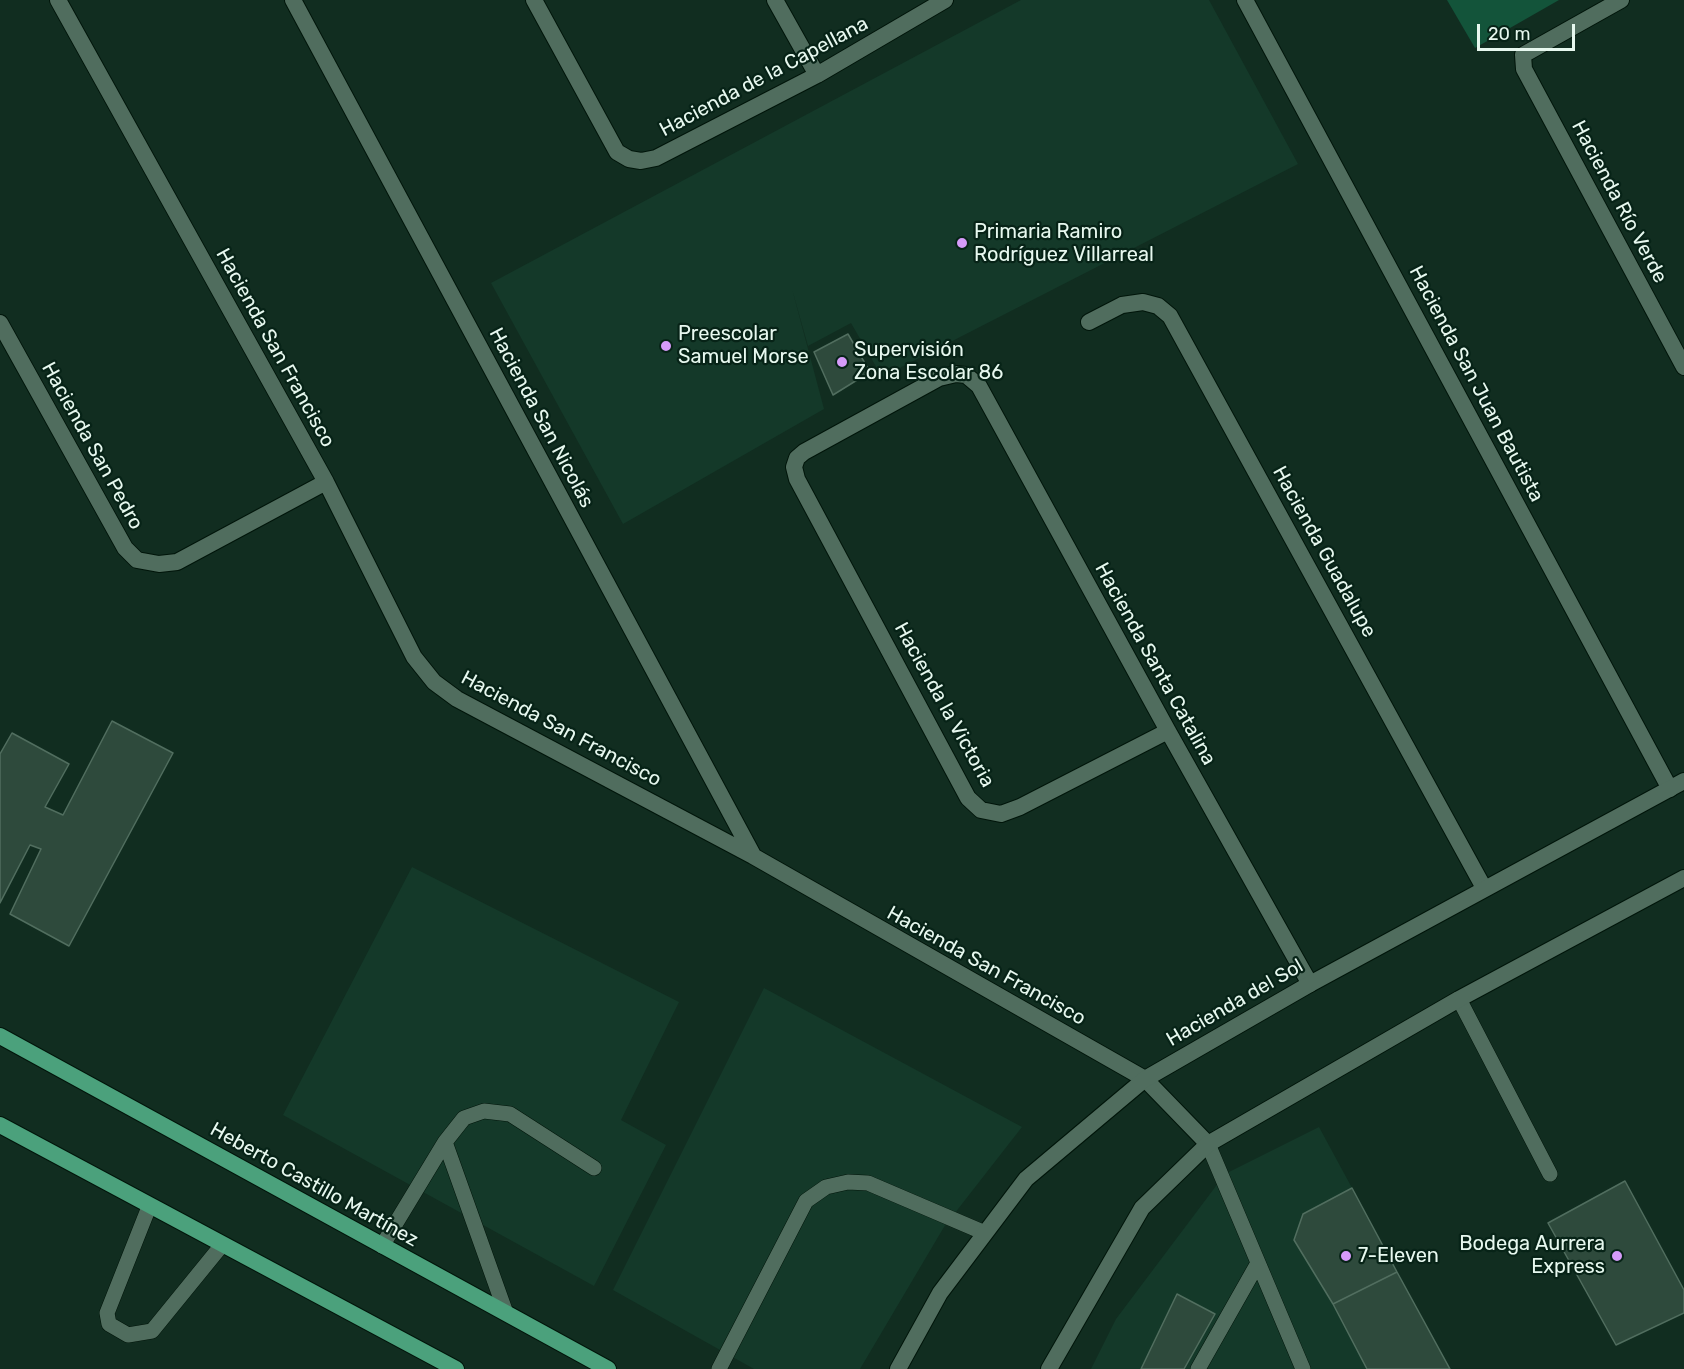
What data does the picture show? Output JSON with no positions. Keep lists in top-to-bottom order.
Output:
{
  "streets": {
    "main road": ["Heberto Castillo Martínez"],
    "street": [
      "Hacienda de la Capellana",
      "Hacienda Río Verde",
      "Hacienda San Francisco",
      "Hacienda San Juan Bautista",
      "Hacienda San Nicolás",
      "Hacienda San Pedro",
      "Hacienda Guadalupe",
      "Hacienda Santa Catalina",
      "Hacienda la Victoria",
      "Hacienda del Sol"
    ]
  },
  "crossings": [
    ["Hacienda San Francisco", "Hacienda San Nicolás"],
    ["Hacienda San Francisco", "Hacienda San Pedro"],
    ["Hacienda San Francisco", "Hacienda del Sol"],
    ["Hacienda San Juan Bautista", "Hacienda del Sol"],
    ["Hacienda Guadalupe", "Hacienda del Sol"],
    ["Hacienda Santa Catalina", "Hacienda la Victoria"],
    ["Hacienda Santa Catalina", "Hacienda del Sol"]
  ],
  "places": [
    "Primaria Ramiro Rodríguez Villarreal",
    "Preescolar Samuel Morse",
    "Supervisión Zona Escolar 86",
    "7-Eleven",
    "Bodega Aurrera Express"
  ],
  "scale_bar": "20 m"
}
